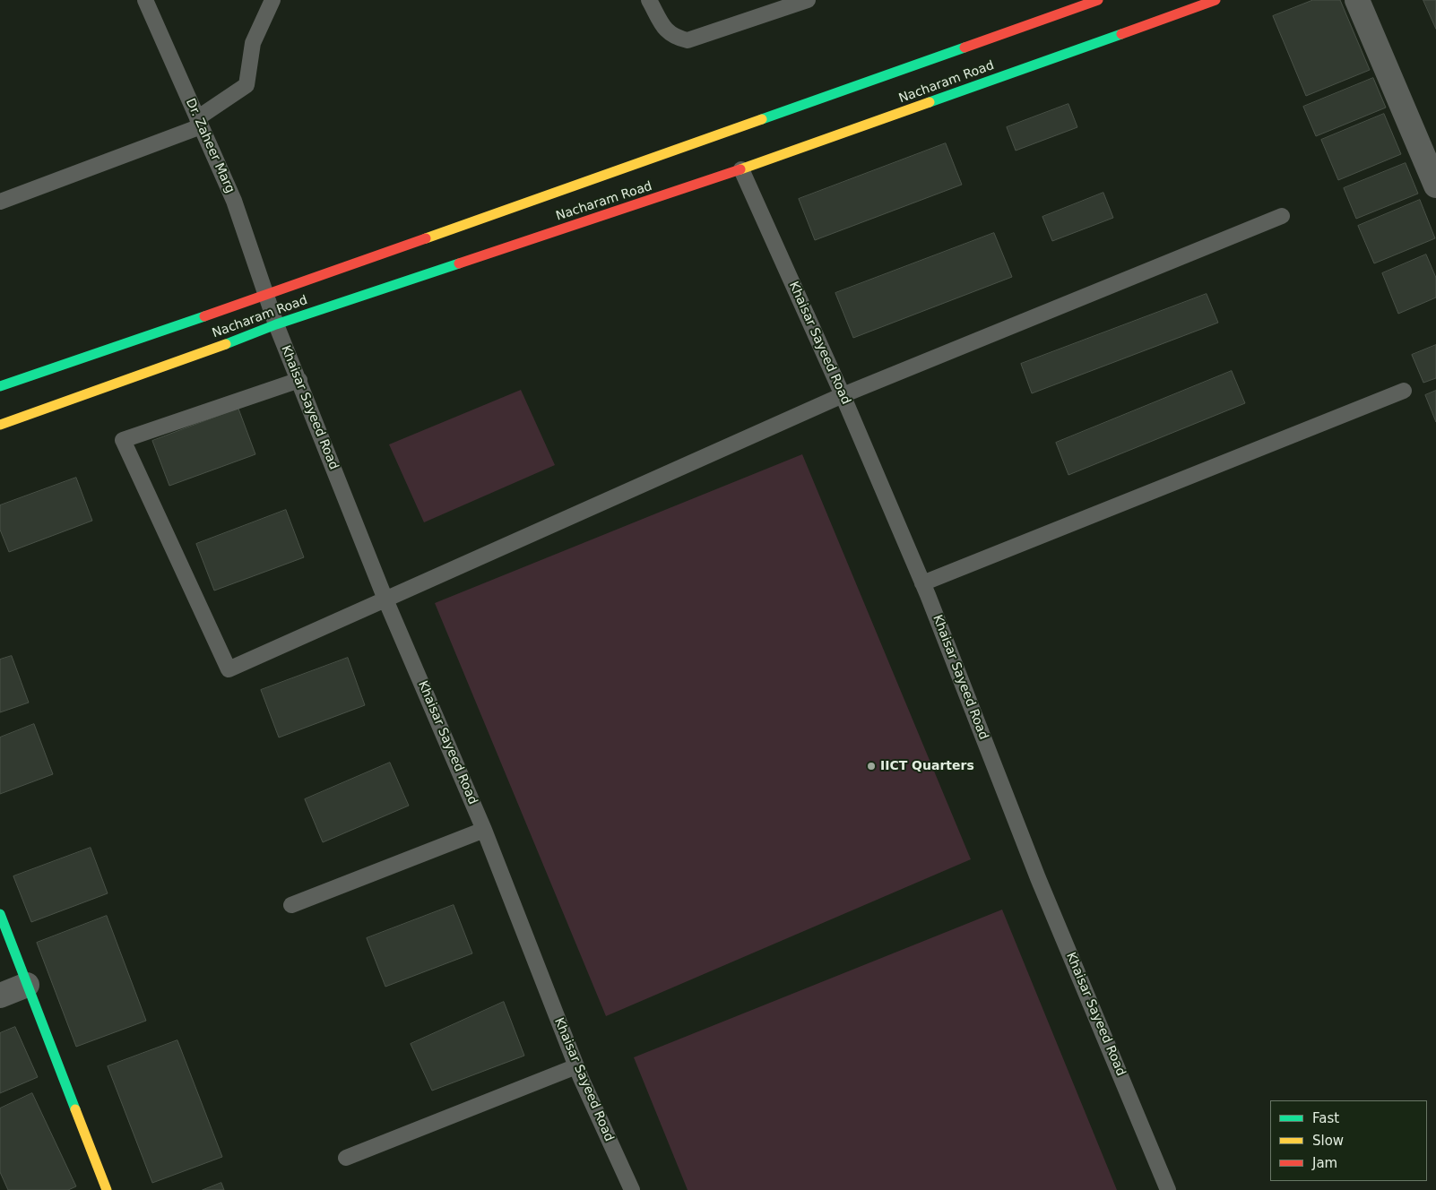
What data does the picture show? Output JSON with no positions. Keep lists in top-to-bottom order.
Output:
{
  "streets": {
    "main road": ["Nacharam Road"],
    "lane": ["Dr. Zaheer Marg", "Khaisar Sayeed Road"]
  },
  "crossings": [
    ["Nacharam Road", "Dr. Zaheer Marg"],
    ["Nacharam Road", "Khaisar Sayeed Road"],
    ["Dr. Zaheer Marg", "Khaisar Sayeed Road"]
  ],
  "places": ["IICT Quarters"],
  "legend": ["Fast", "Slow", "Jam"]
}
